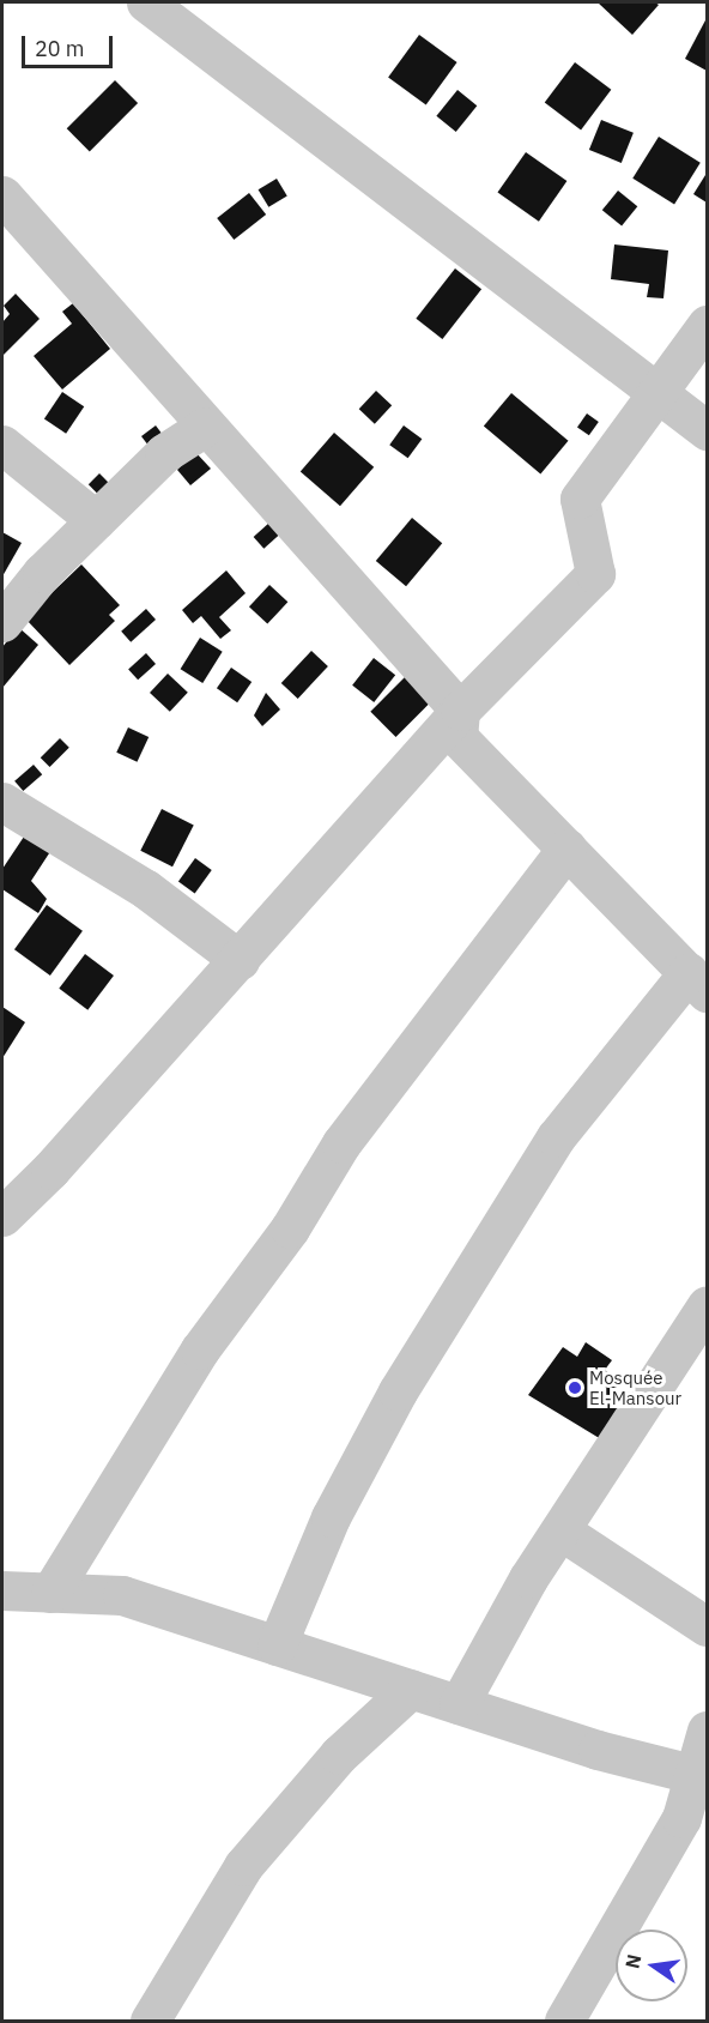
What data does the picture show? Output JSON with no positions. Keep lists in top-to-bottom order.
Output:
{
  "places": ["Mosquée El-Mansour"],
  "scale_bar": "20 m",
  "north": "left"
}
